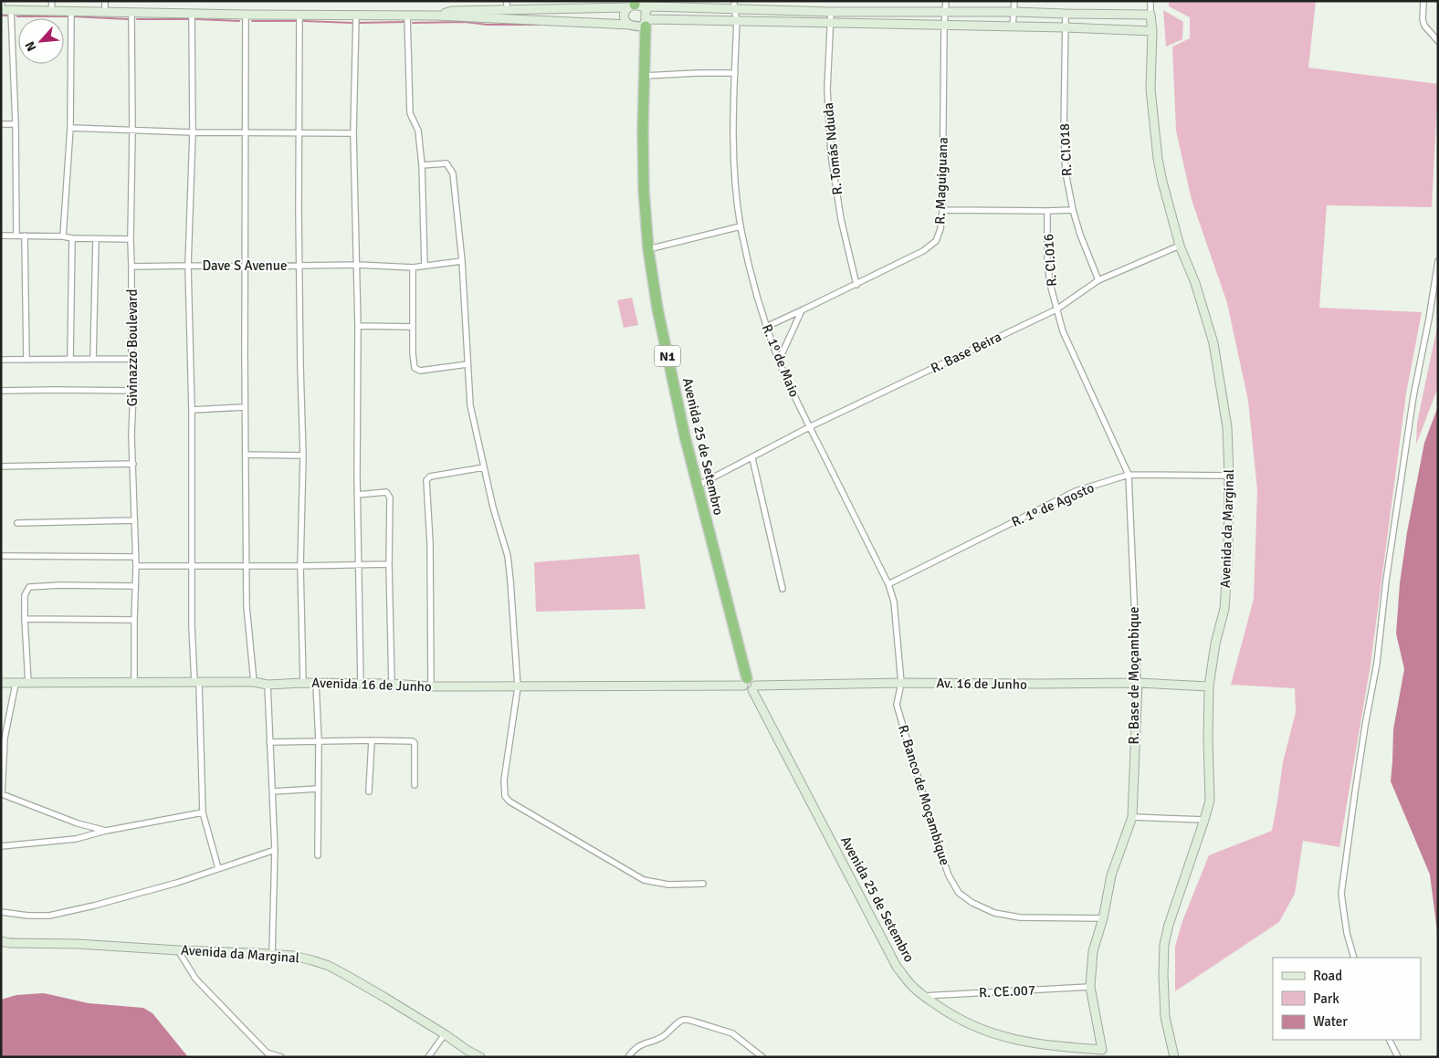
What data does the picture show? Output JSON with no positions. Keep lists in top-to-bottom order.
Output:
{
  "streets": {
    "highway": ["N1", "Avenida 25 de Setembro"],
    "street": [
      "R. Tomás Nduda",
      "R. CI.018",
      "R. Maguiguana",
      "R. CI.016",
      "Dave S Avenue",
      "Givinazzo Boulevard",
      "R. Base Beira",
      "R. 1º de Maio",
      "R. 1º de Agosto",
      "Avenida da Marginal",
      "R. Base de Moçambique",
      "Av. 16 de Junho",
      "Avenida 16 de Junho",
      "R. Banco de Moçambique",
      "R. CE.007"
    ]
  },
  "crossings": [
    ["R. Tomás Nduda", "R. Maguiguana"],
    ["R. CI.018", "R. Base Beira"],
    ["R. Maguiguana", "R. 1º de Maio"],
    ["R. CI.016", "R. Base Beira"],
    ["R. CI.016", "R. Base de Moçambique"],
    ["Dave S Avenue", "Givinazzo Boulevard"],
    ["Givinazzo Boulevard", "Avenida 16 de Junho"],
    ["R. Base Beira", "R. 1º de Maio"],
    ["R. Base Beira", "Avenida 25 de Setembro"],
    ["R. Base Beira", "Avenida da Marginal"],
    ["R. Base Beira", "R. Base de Moçambique"],
    ["R. 1º de Maio", "R. 1º de Agosto"],
    ["R. 1º de Maio", "Av. 16 de Junho"],
    ["R. 1º de Maio", "R. Banco de Moçambique"],
    ["Avenida 25 de Setembro", "R. Base de Moçambique"],
    ["Avenida 25 de Setembro", "Av. 16 de Junho"],
    ["Avenida 25 de Setembro", "Avenida 16 de Junho"],
    ["Avenida 25 de Setembro", "R. CE.007"],
    ["R. 1º de Agosto", "Avenida da Marginal"],
    ["R. 1º de Agosto", "R. Base de Moçambique"],
    ["Avenida da Marginal", "Av. 16 de Junho"],
    ["R. Base de Moçambique", "Av. 16 de Junho"],
    ["R. Base de Moçambique", "R. Banco de Moçambique"],
    ["R. Base de Moçambique", "R. CE.007"],
    ["Av. 16 de Junho", "Avenida 16 de Junho"],
    ["Av. 16 de Junho", "R. Banco de Moçambique"]
  ],
  "legend": ["Road", "Park", "Water"],
  "north": "bottom left"
}
